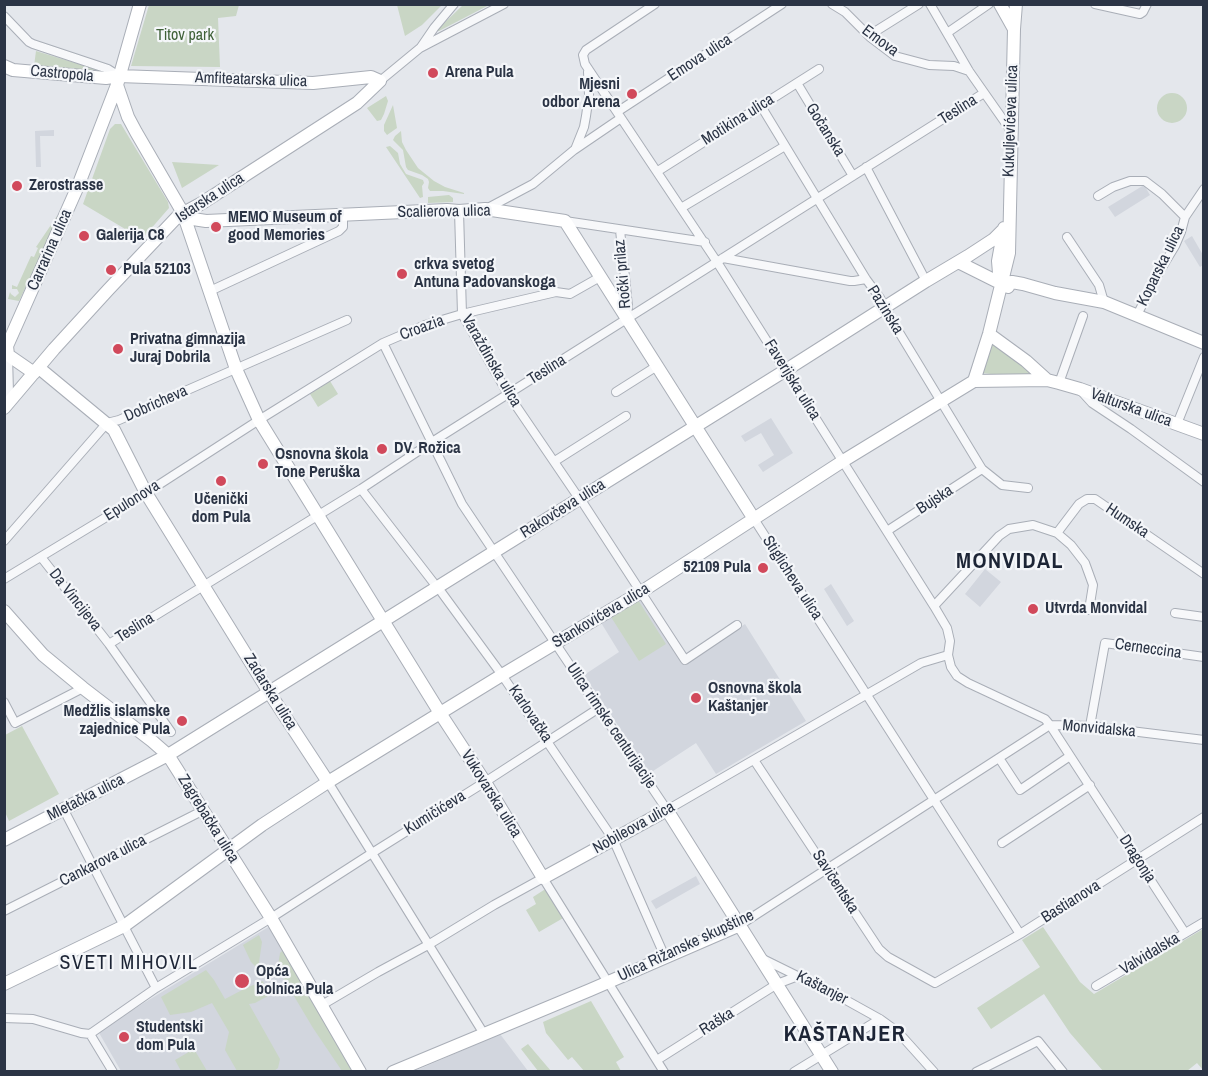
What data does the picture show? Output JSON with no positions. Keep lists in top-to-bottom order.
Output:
{
  "streets": {
    "street": [
      "Emova",
      "Emova ulica",
      "Castropola",
      "Amfiteatarska ulica",
      "Teslina",
      "Motikina ulica",
      "Kukuljevićeva ulica",
      "Gočanska",
      "Istarska ulica",
      "Scalierova ulica",
      "Carrarina ulica",
      "Koparska ulica",
      "Ročki prilaz",
      "Pazinska",
      "Croazia",
      "Varaždinska ulica",
      "Faverijska ulica",
      "Dobricheva",
      "Valturska ulica",
      "Bujska",
      "Epulonova",
      "Rakovčeva ulica",
      "Humska",
      "Stiglicheva ulica",
      "Da Vincijeva",
      "Stankovićeva ulica",
      "Cerneccina",
      "Zadarska ulica",
      "Karlovačka",
      "Ulica rimske centurijacije",
      "Monvidalska",
      "Vukovarska ulica",
      "Mletačka ulica",
      "Kumičićeva",
      "Zagrebačka ulica",
      "Nobileova ulica",
      "Dragonja",
      "Cankarova ulica",
      "Savičentska",
      "Bastianova",
      "Ulica Rižanske skupštine",
      "Valvidalska",
      "Kaštanjer",
      "Raška"
    ]
  },
  "crossings": [
    ["Emova ulica", "Scalierova ulica"],
    ["Emova ulica", "Faverijska ulica"],
    ["Castropola", "Amfiteatarska ulica"],
    ["Castropola", "Carrarina ulica"],
    ["Castropola", "Vukovarska ulica"],
    ["Amfiteatarska ulica", "Istarska ulica"],
    ["Amfiteatarska ulica", "Carrarina ulica"],
    ["Amfiteatarska ulica", "Vukovarska ulica"],
    ["Teslina", "Gočanska"],
    ["Teslina", "Ročki prilaz"],
    ["Teslina", "Pazinska"],
    ["Teslina", "Varaždinska ulica"],
    ["Teslina", "Faverijska ulica"],
    ["Teslina", "Stiglicheva ulica"],
    ["Teslina", "Da Vincijeva"],
    ["Teslina", "Zadarska ulica"],
    ["Teslina", "Ulica rimske centurijacije"],
    ["Teslina", "Vukovarska ulica"],
    ["Motikina ulica", "Gočanska"],
    ["Motikina ulica", "Pazinska"],
    ["Motikina ulica", "Faverijska ulica"],
    ["Kukuljevićeva ulica", "Koparska ulica"],
    ["Kukuljevićeva ulica", "Rakovčeva ulica"],
    ["Istarska ulica", "Scalierova ulica"],
    ["Istarska ulica", "Carrarina ulica"],
    ["Istarska ulica", "Zadarska ulica"],
    ["Istarska ulica", "Vukovarska ulica"],
    ["Scalierova ulica", "Ročki prilaz"],
    ["Scalierova ulica", "Varaždinska ulica"],
    ["Scalierova ulica", "Faverijska ulica"],
    ["Scalierova ulica", "Stiglicheva ulica"],
    ["Scalierova ulica", "Vukovarska ulica"],
    ["Carrarina ulica", "Vukovarska ulica"],
    ["Ročki prilaz", "Stiglicheva ulica"],
    ["Pazinska", "Bujska"],
    ["Pazinska", "Rakovčeva ulica"],
    ["Pazinska", "Stankovićeva ulica"],
    ["Croazia", "Varaždinska ulica"],
    ["Croazia", "Epulonova"],
    ["Croazia", "Stiglicheva ulica"],
    ["Croazia", "Ulica rimske centurijacije"],
    ["Croazia", "Vukovarska ulica"],
    ["Faverijska ulica", "Bujska"],
    ["Faverijska ulica", "Rakovčeva ulica"],
    ["Faverijska ulica", "Stankovićeva ulica"],
    ["Faverijska ulica", "Monvidalska"],
    ["Faverijska ulica", "Nobileova ulica"],
    ["Dobricheva", "Zadarska ulica"],
    ["Dobricheva", "Vukovarska ulica"],
    ["Epulonova", "Da Vincijeva"],
    ["Epulonova", "Zadarska ulica"],
    ["Epulonova", "Vukovarska ulica"],
    ["Rakovčeva ulica", "Stiglicheva ulica"],
    ["Rakovčeva ulica", "Zadarska ulica"],
    ["Rakovčeva ulica", "Ulica rimske centurijacije"],
    ["Rakovčeva ulica", "Vukovarska ulica"],
    ["Rakovčeva ulica", "Mletačka ulica"],
    ["Rakovčeva ulica", "Zagrebačka ulica"],
    ["Stiglicheva ulica", "Stankovićeva ulica"],
    ["Stiglicheva ulica", "Nobileova ulica"],
    ["Stiglicheva ulica", "Bastianova"],
    ["Stiglicheva ulica", "Ulica Rižanske skupštine"],
    ["Stankovićeva ulica", "Zadarska ulica"],
    ["Stankovićeva ulica", "Karlovačka"],
    ["Stankovićeva ulica", "Ulica rimske centurijacije"],
    ["Stankovićeva ulica", "Vukovarska ulica"],
    ["Stankovićeva ulica", "Zagrebačka ulica"],
    ["Cerneccina", "Monvidalska"],
    ["Zadarska ulica", "Kumičićeva"],
    ["Zadarska ulica", "Nobileova ulica"],
    ["Zadarska ulica", "Ulica Rižanske skupštine"],
    ["Karlovačka", "Kumičićeva"],
    ["Karlovačka", "Nobileova ulica"],
    ["Karlovačka", "Ulica Rižanske skupštine"],
    ["Ulica rimske centurijacije", "Kumičićeva"],
    ["Ulica rimske centurijacije", "Nobileova ulica"],
    ["Ulica rimske centurijacije", "Ulica Rižanske skupštine"],
    ["Ulica rimske centurijacije", "Kaštanjer"],
    ["Ulica rimske centurijacije", "Raška"],
    ["Monvidalska", "Nobileova ulica"],
    ["Monvidalska", "Dragonja"],
    ["Monvidalska", "Ulica Rižanske skupštine"],
    ["Vukovarska ulica", "Kumičićeva"],
    ["Vukovarska ulica", "Nobileova ulica"],
    ["Vukovarska ulica", "Ulica Rižanske skupštine"],
    ["Vukovarska ulica", "Raška"],
    ["Mletačka ulica", "Zagrebačka ulica"],
    ["Kumičićeva", "Zagrebačka ulica"],
    ["Zagrebačka ulica", "Nobileova ulica"],
    ["Zagrebačka ulica", "Cankarova ulica"],
    ["Nobileova ulica", "Savičentska"],
    ["Dragonja", "Bastianova"],
    ["Dragonja", "Ulica Rižanske skupštine"],
    ["Dragonja", "Valvidalska"],
    ["Savičentska", "Bastianova"],
    ["Savičentska", "Ulica Rižanske skupštine"],
    ["Kaštanjer", "Raška"]
  ],
  "districts": ["MONVIDAL", "SVETI MIHOVIL", "KAŠTANJER"],
  "parks": ["Titov park"],
  "places": [
    "Arena Pula",
    "Mjesni odbor Arena",
    "Zerostrasse",
    "MEMO Museum of good Memories",
    "Galerija C8",
    "Pula 52103",
    "crkva svetog Antuna Padovanskoga",
    "Privatna gimnazija Juraj Dobrila",
    "DV. Rožica",
    "Osnovna škola Tone Peruška",
    "Učenički dom Pula",
    "52109 Pula",
    "Utvrda Monvidal",
    "Osnovna škola Kaštanjer",
    "Medžlis islamske zajednice Pula",
    "Opća bolnica Pula",
    "Studentski dom Pula"
  ]
}
